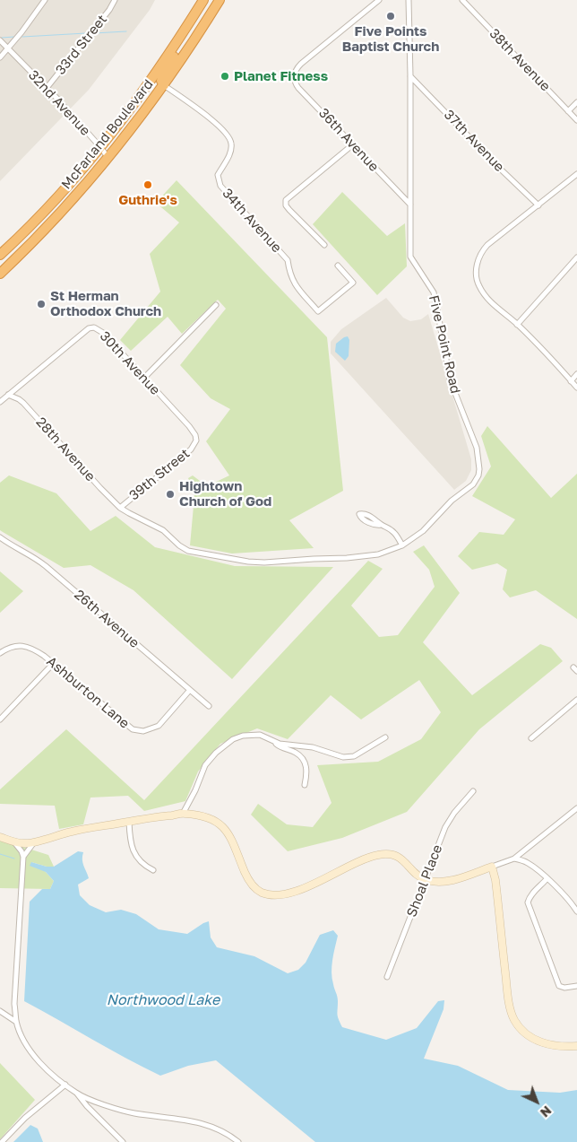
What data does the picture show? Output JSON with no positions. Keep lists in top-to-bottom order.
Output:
{
  "streets": {
    "highway": ["McFarland Boulevard"],
    "street": [
      "33rd Street",
      "38th Avenue",
      "32nd Avenue",
      "36th Avenue",
      "37th Avenue",
      "34th Avenue",
      "Five Point Road",
      "30th Avenue",
      "28th Avenue",
      "39th Street",
      "26th Avenue",
      "Ashburton Lane",
      "Shoal Place"
    ]
  },
  "crossings": [
    ["33rd Street", "32nd Avenue"],
    ["32nd Avenue", "McFarland Boulevard"],
    ["McFarland Boulevard", "34th Avenue"],
    ["36th Avenue", "Five Point Road"],
    ["37th Avenue", "Five Point Road"],
    ["Five Point Road", "28th Avenue"],
    ["Five Point Road", "39th Street"],
    ["30th Avenue", "28th Avenue"],
    ["30th Avenue", "39th Street"],
    ["28th Avenue", "39th Street"],
    ["26th Avenue", "Ashburton Lane"]
  ],
  "water": ["Northwood Lake"],
  "places": [
    "Five Points Baptist Church",
    "Planet Fitness",
    "Guthrie's",
    "St Herman Orthodox Church",
    "Hightown Church of God"
  ],
  "north": "bottom right"
}
